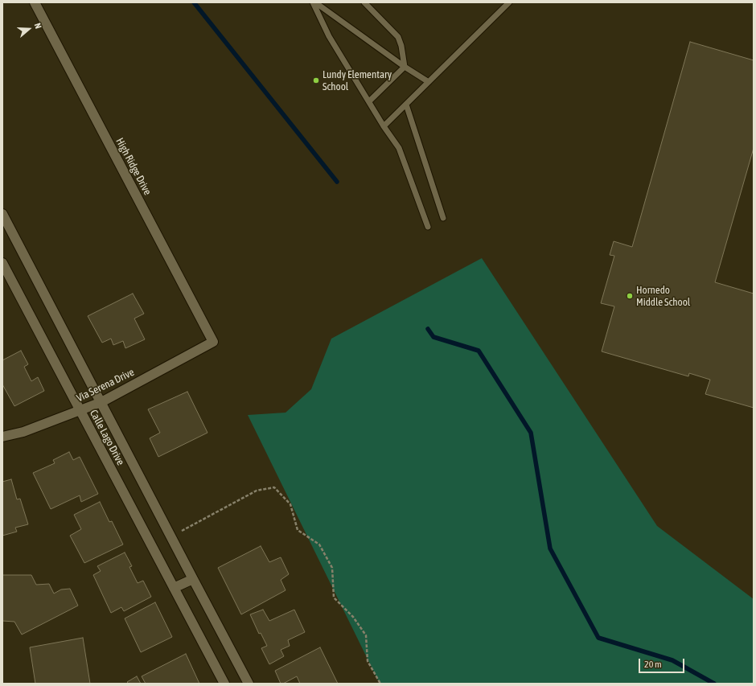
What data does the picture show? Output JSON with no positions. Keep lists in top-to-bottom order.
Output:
{
  "streets": {
    "street": ["High Ridge Drive", "Via Serena Drive", "Calle Lago Drive"]
  },
  "crossings": [
    ["High Ridge Drive", "Via Serena Drive"],
    ["Via Serena Drive", "Calle Lago Drive"]
  ],
  "places": ["Lundy Elementary School", "Hornedo Middle School"],
  "scale_bar": "20 m",
  "north": "right"
}
